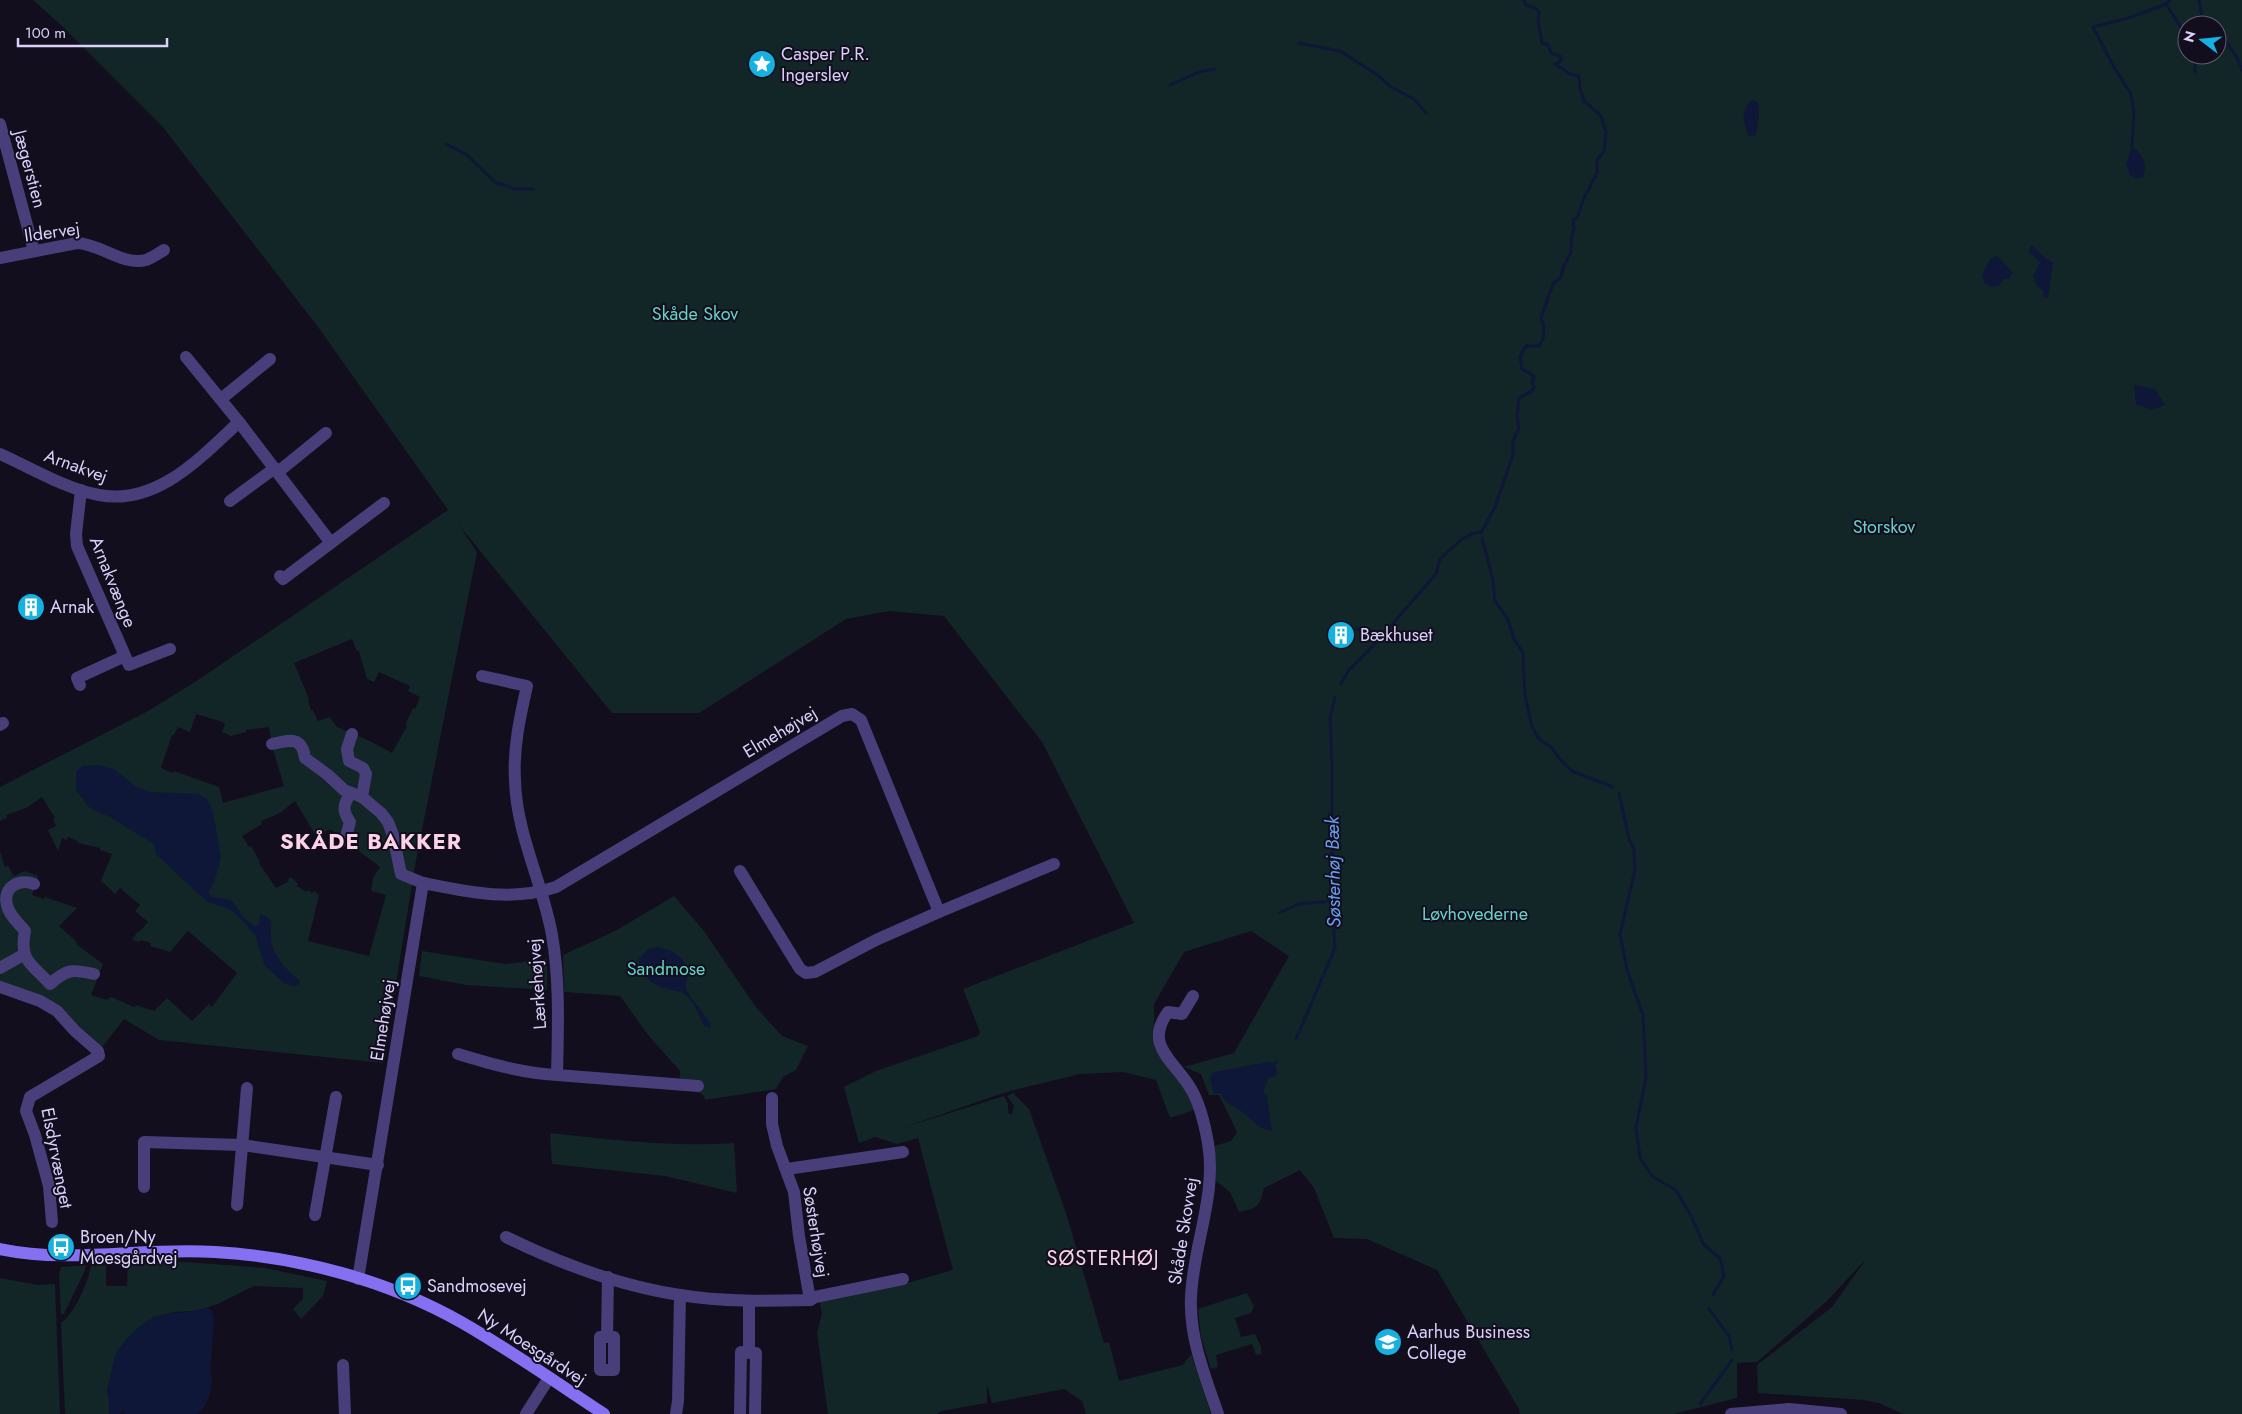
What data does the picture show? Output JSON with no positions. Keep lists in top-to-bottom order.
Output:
{
  "streets": {
    "street": [
      "Jægerstien",
      "Ildervej",
      "Arnakvej",
      "Arnakvænge",
      "Elmehøjvej",
      "Lærkehøjvej",
      "Elsdyrvænget",
      "Skåde Skovvej",
      "Søsterhøjvej",
      "Ny Moesgårdvej"
    ]
  },
  "crossings": [
    ["Jægerstien", "Ildervej"],
    ["Arnakvej", "Arnakvænge"],
    ["Elmehøjvej", "Lærkehøjvej"],
    ["Elmehøjvej", "Ny Moesgårdvej"]
  ],
  "districts": ["SKÅDE BAKKER", "SØSTERHØJ"],
  "water": ["Søsterhøj Bæk"],
  "parks": [
    "Skåde Skov",
    "Storskov",
    "Løvhovederne",
    "Sandmose"
  ],
  "places": {
    "place": ["Casper P.R. Ingerslev"],
    "building": ["Arnak", "Bækhuset"],
    "bus stop": ["Broen/Ny Moesgårdvej", "Sandmosevej"],
    "school or university": ["Aarhus Business College"]
  },
  "scale_bar": "100 m",
  "north": "left"
}
